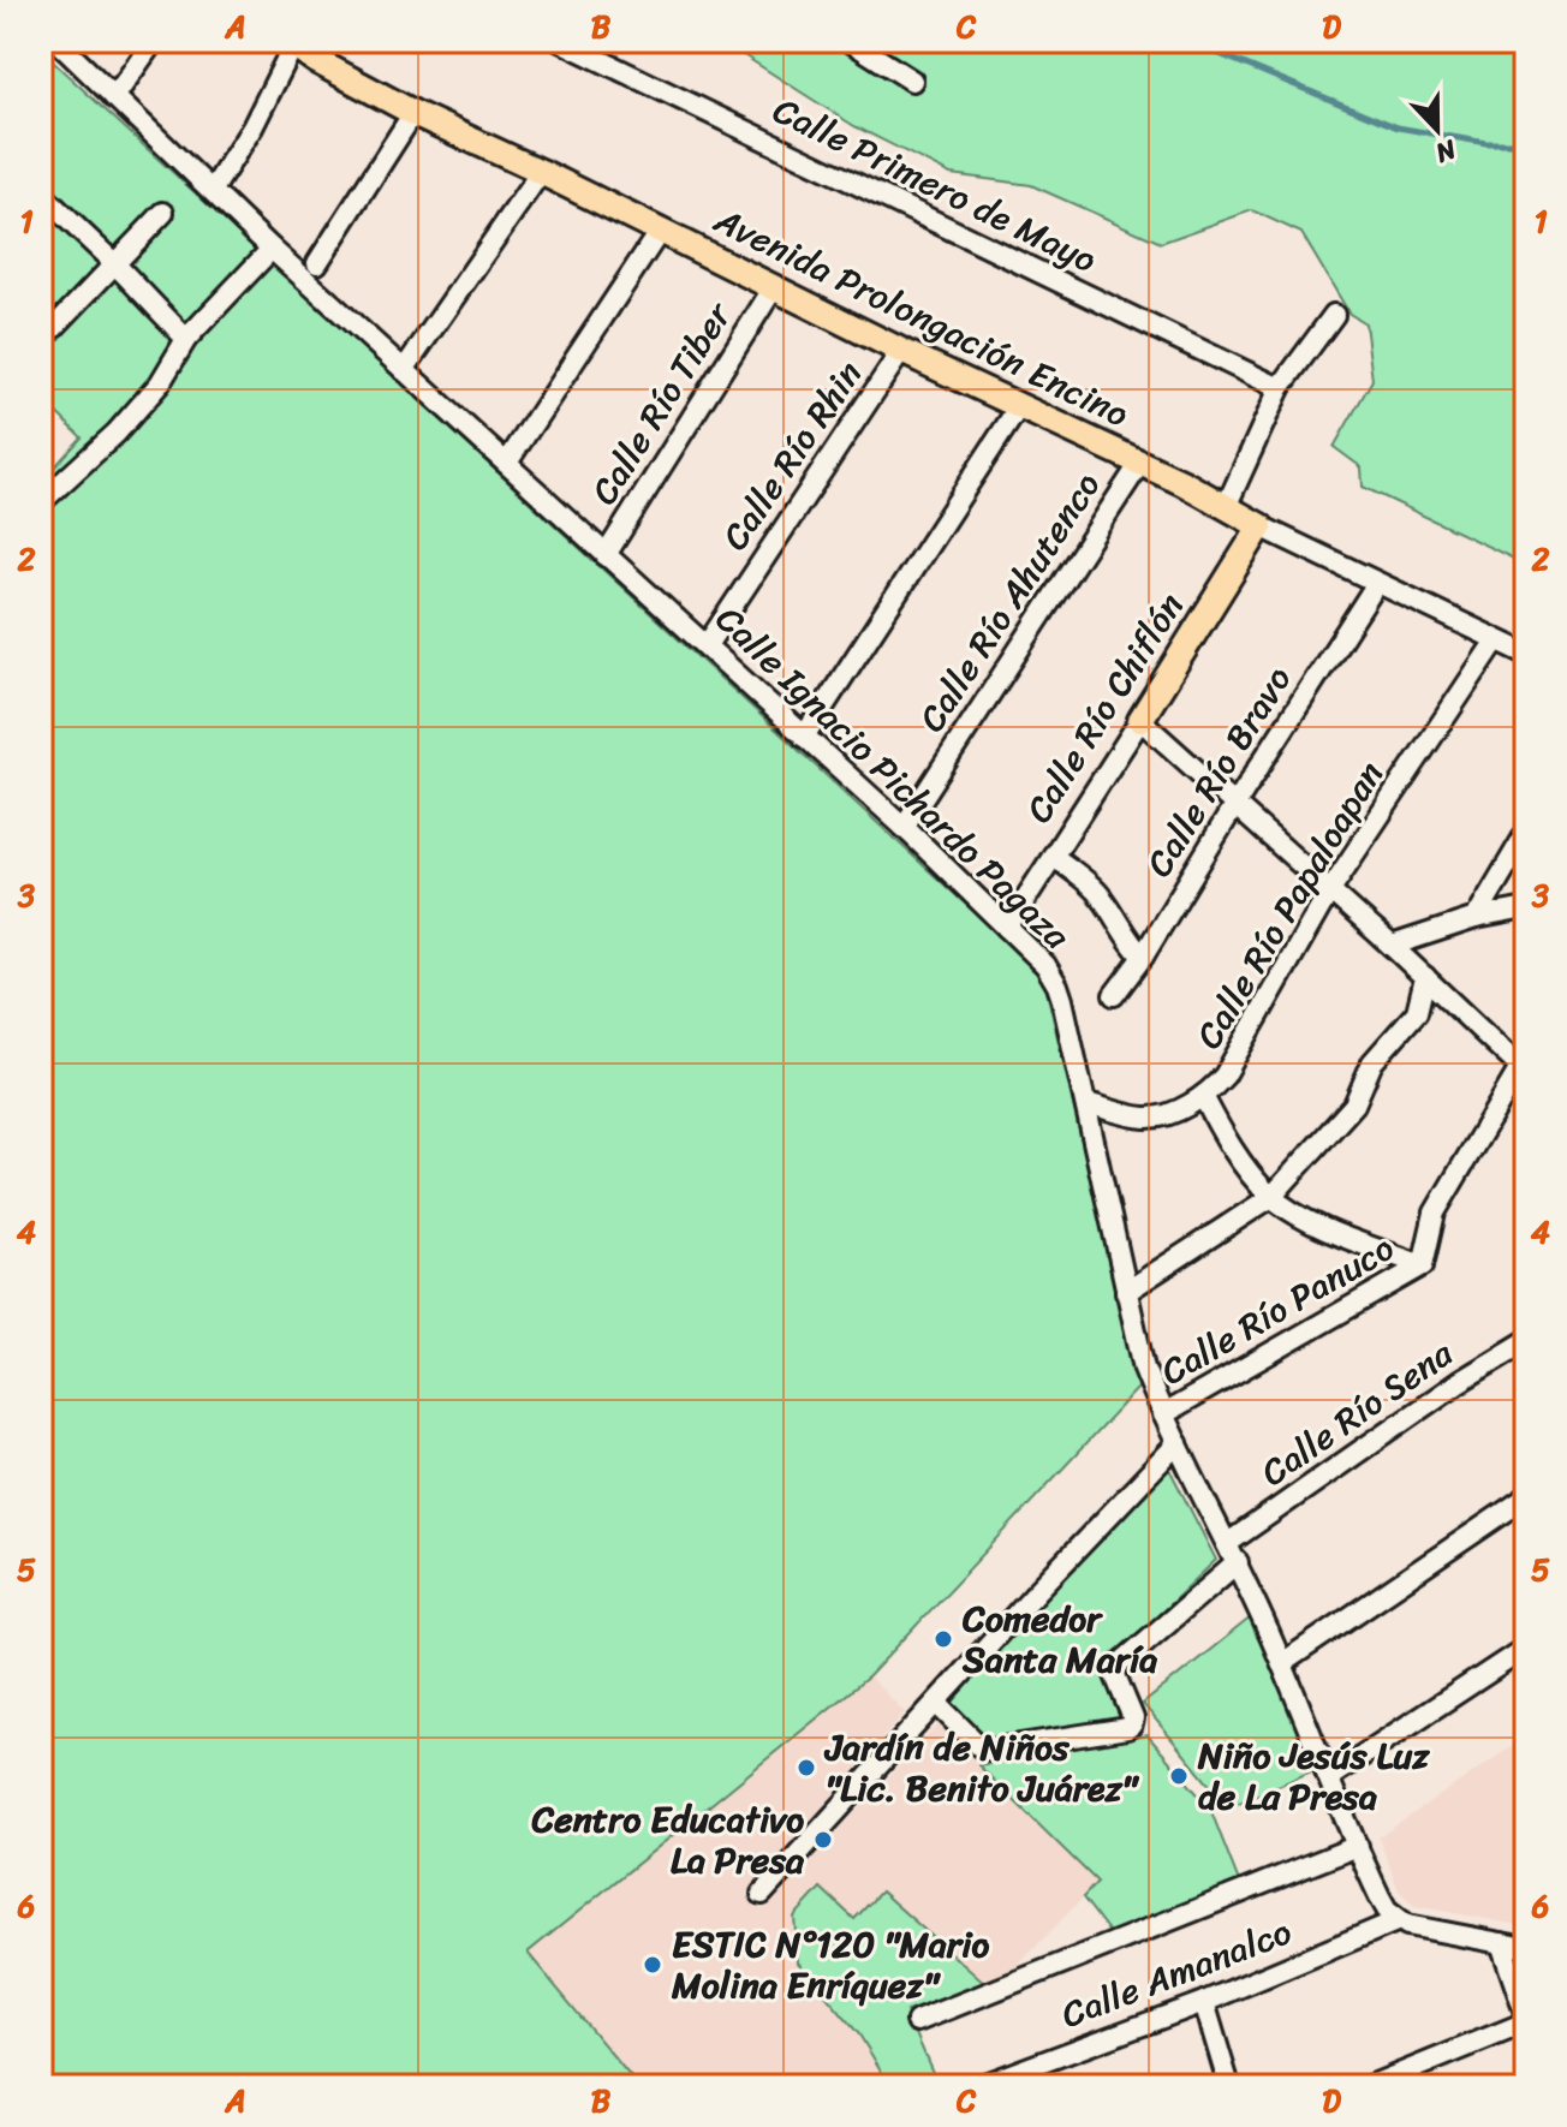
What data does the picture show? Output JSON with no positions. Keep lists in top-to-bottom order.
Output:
{
  "streets": {
    "main road": ["Avenida Prolongación Encino", "Calle Río Chiflón"],
    "street": [
      "Calle Primero de Mayo",
      "Calle Río Tiber",
      "Calle Río Rhin",
      "Calle Río Ahutenco",
      "Calle Río Bravo",
      "Calle Ignacio Pichardo Pagaza",
      "Calle Río Papaloapan",
      "Calle Río Panuco",
      "Calle Río Sena",
      "Calle Amanalco"
    ]
  },
  "crossings": [
    ["Avenida Prolongación Encino", "Calle Río Tiber"],
    ["Avenida Prolongación Encino", "Calle Río Rhin"],
    ["Avenida Prolongación Encino", "Calle Río Ahutenco"],
    ["Avenida Prolongación Encino", "Calle Río Chiflón"],
    ["Avenida Prolongación Encino", "Calle Río Bravo"],
    ["Avenida Prolongación Encino", "Calle Río Papaloapan"],
    ["Calle Río Tiber", "Calle Ignacio Pichardo Pagaza"],
    ["Calle Río Rhin", "Calle Ignacio Pichardo Pagaza"],
    ["Calle Río Ahutenco", "Calle Ignacio Pichardo Pagaza"],
    ["Calle Río Chiflón", "Calle Ignacio Pichardo Pagaza"],
    ["Calle Ignacio Pichardo Pagaza", "Calle Río Papaloapan"],
    ["Calle Ignacio Pichardo Pagaza", "Calle Río Panuco"],
    ["Calle Ignacio Pichardo Pagaza", "Calle Río Sena"],
    ["Calle Ignacio Pichardo Pagaza", "Calle Amanalco"]
  ],
  "places": [
    "Comedor Santa María",
    "Jardín de Niños \"Lic. Benito Juárez\"",
    "Niño Jesús Luz de La Presa",
    "Centro Educativo La Presa",
    "ESTIC N°120 \"Mario Molina Enríquez\""
  ],
  "north": "bottom",
  "grid": {
    "columns": [
      "A",
      "B",
      "C",
      "D"
    ],
    "rows": [
      "1",
      "2",
      "3",
      "4",
      "5",
      "6"
    ]
  }
}
